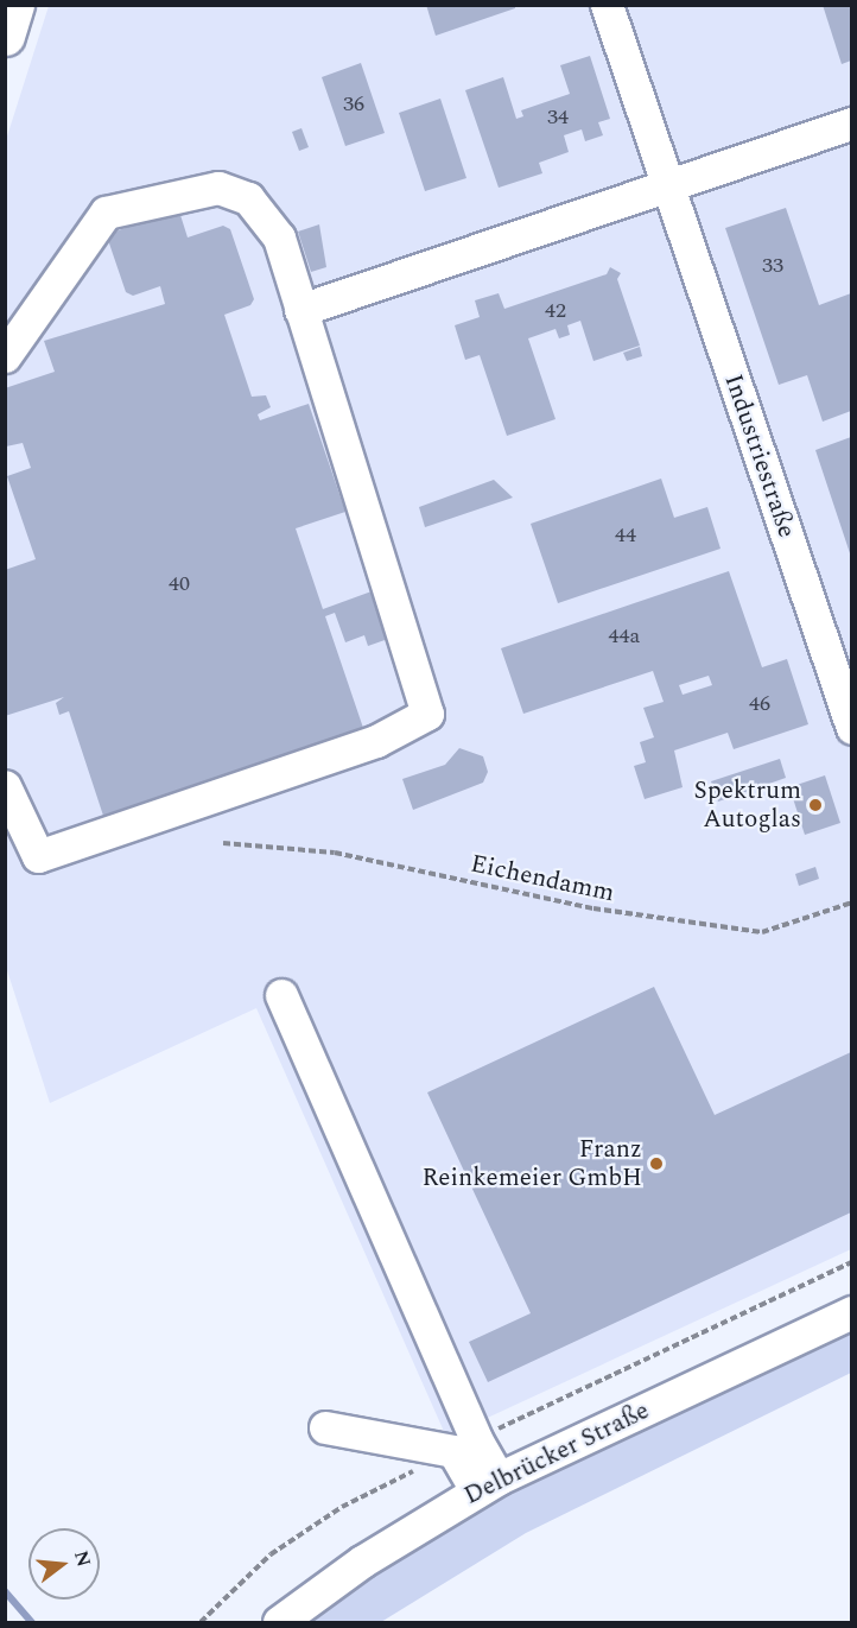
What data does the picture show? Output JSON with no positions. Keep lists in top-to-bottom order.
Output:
{
  "streets": {
    "street": ["Industriestraße", "Delbrücker Straße"],
    "path": ["Eichendamm"]
  },
  "places": ["Spektrum Autoglas", "Franz Reinkemeier GmbH"],
  "house_numbers": [
    "36",
    "34",
    "33",
    "42",
    "44",
    "40",
    "44a",
    "46"
  ],
  "north": "right"
}
